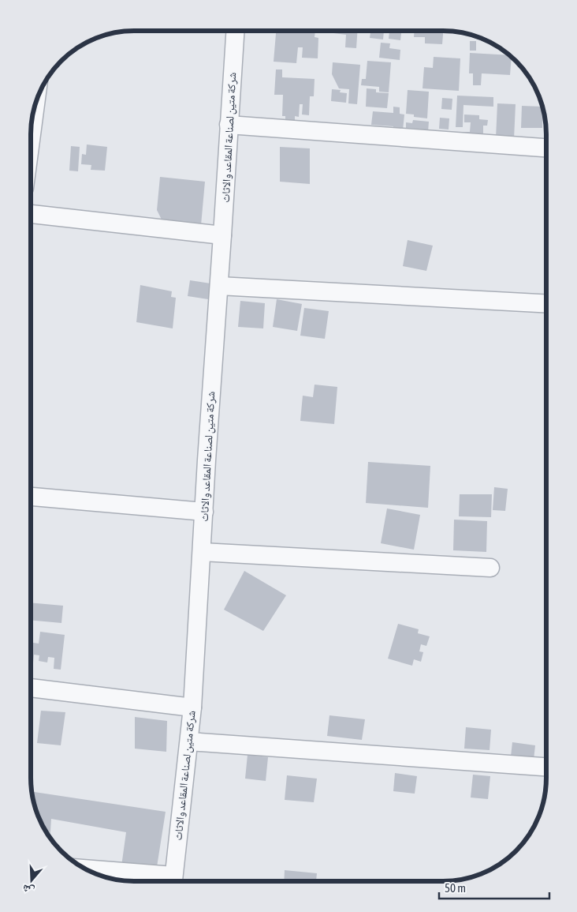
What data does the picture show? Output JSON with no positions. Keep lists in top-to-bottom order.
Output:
{
  "streets": {
    "street": ["شركة متين لصناعة المقاعد والاثاث"]
  },
  "scale_bar": "50 m",
  "north": "bottom"
}
